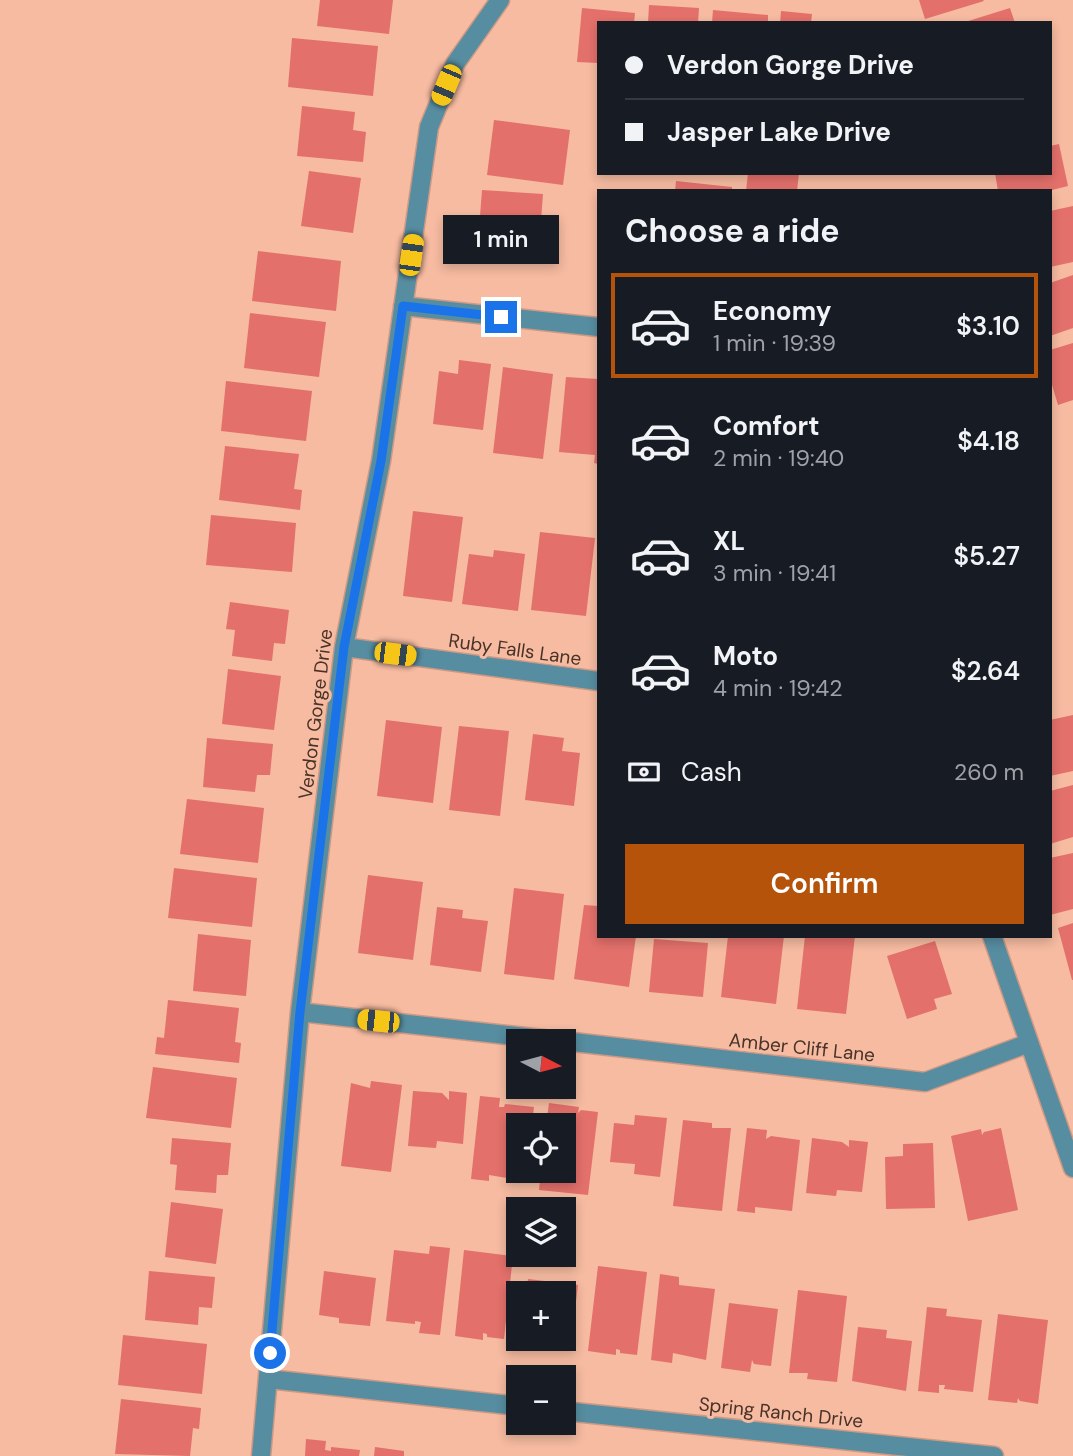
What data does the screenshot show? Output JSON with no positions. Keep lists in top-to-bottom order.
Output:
{
  "streets": {
    "street": [
      "Ruby Falls Lane",
      "Verdon Gorge Drive",
      "Amber Cliff Lane",
      "Spring Ranch Drive"
    ]
  },
  "crossings": [
    ["Ruby Falls Lane", "Verdon Gorge Drive"],
    ["Verdon Gorge Drive", "Amber Cliff Lane"]
  ],
  "north": "right",
  "page": {
    "banner": ["Verdon Gorge Drive", "Jasper Lake Drive"],
    "heading": "Choose a ride",
    "bubble": "1 min",
    "list": [
      {
        "name": "Economy",
        "note": "1 min · 19:39",
        "value": "$3.10"
      },
      {
        "name": "Comfort",
        "note": "2 min · 19:40",
        "value": "$4.18"
      },
      {
        "name": "XL",
        "note": "3 min · 19:41",
        "value": "$5.27"
      },
      {
        "name": "Moto",
        "note": "4 min · 19:42",
        "value": "$2.64"
      }
    ],
    "pay": ["Cash", "260 m"],
    "buttons": "Confirm",
    "map_buttons": ["+", "−"]
  }
}
